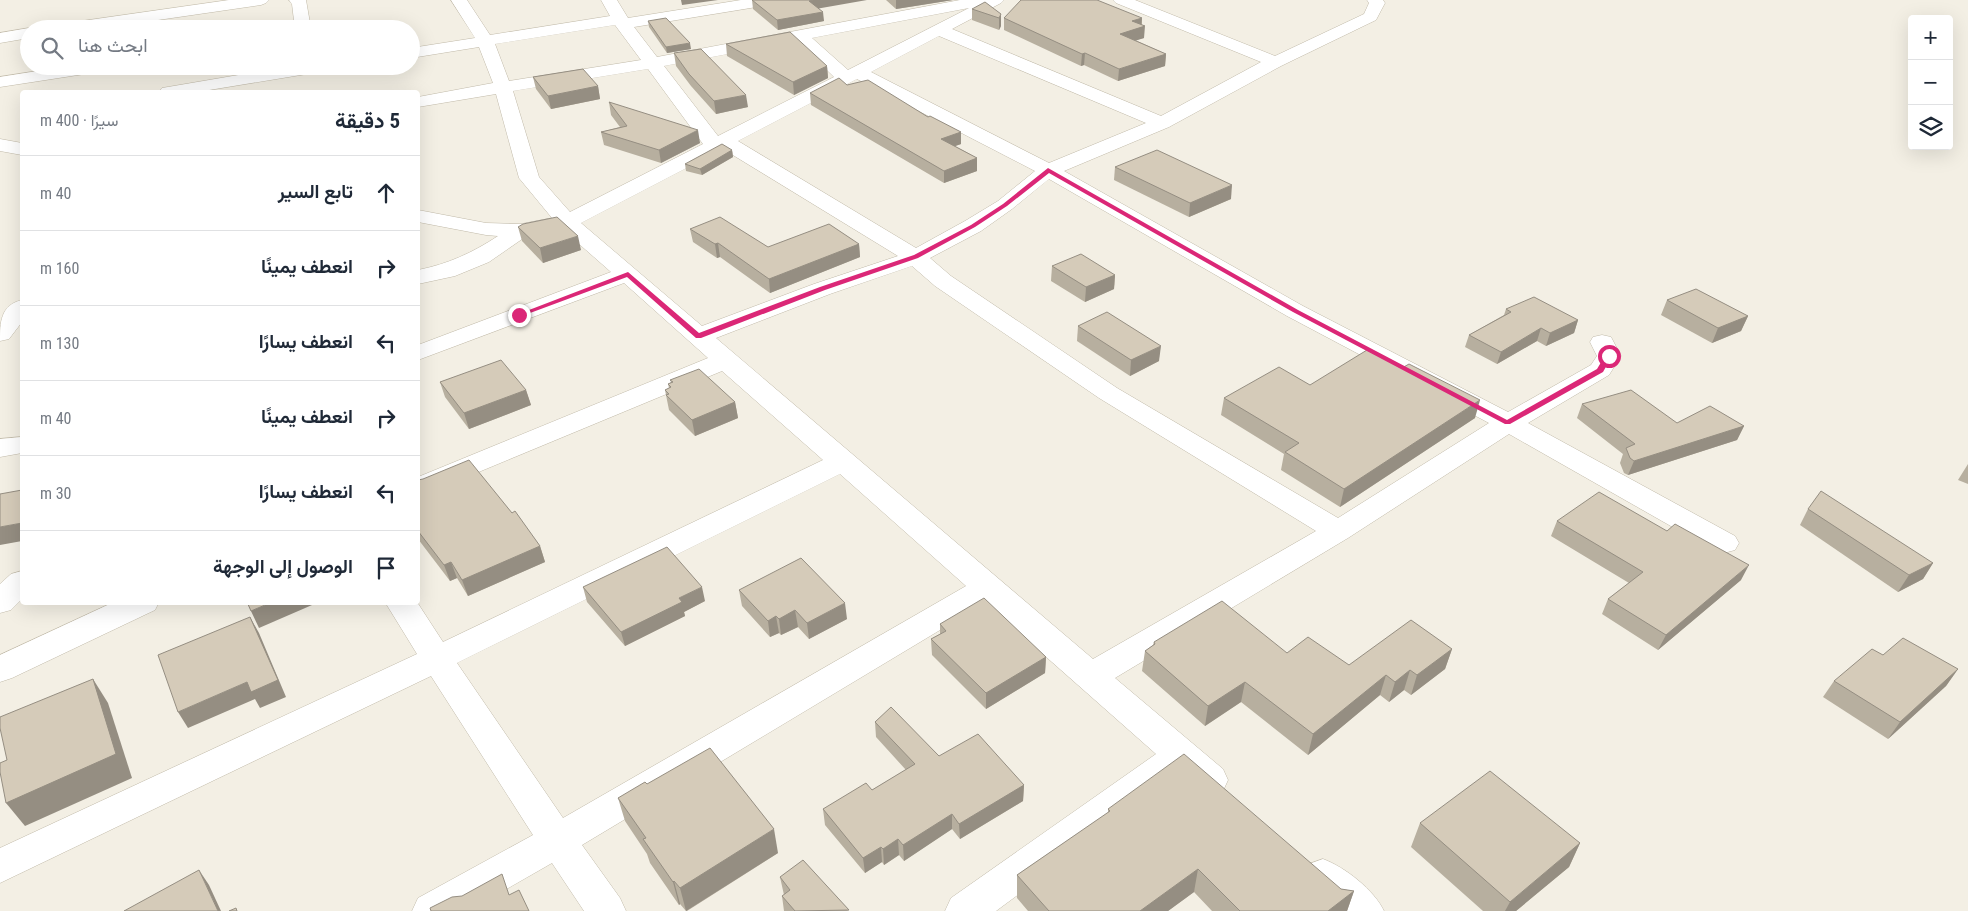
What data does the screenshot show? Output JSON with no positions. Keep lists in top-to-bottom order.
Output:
{
  "page": {
    "map_buttons": ["+", "−"],
    "search": "ابحث هنا",
    "heading": ["5 دقيقة", "سيرًا · 400 m"],
    "list": [
      ["تابع السير", "40 m"],
      ["انعطف يمينًا", "160 m"],
      ["انعطف يسارًا", "130 m"],
      ["انعطف يمينًا", "40 m"],
      ["انعطف يسارًا", "30 m"],
      "الوصول إلى الوجهة"
    ]
  }
}
